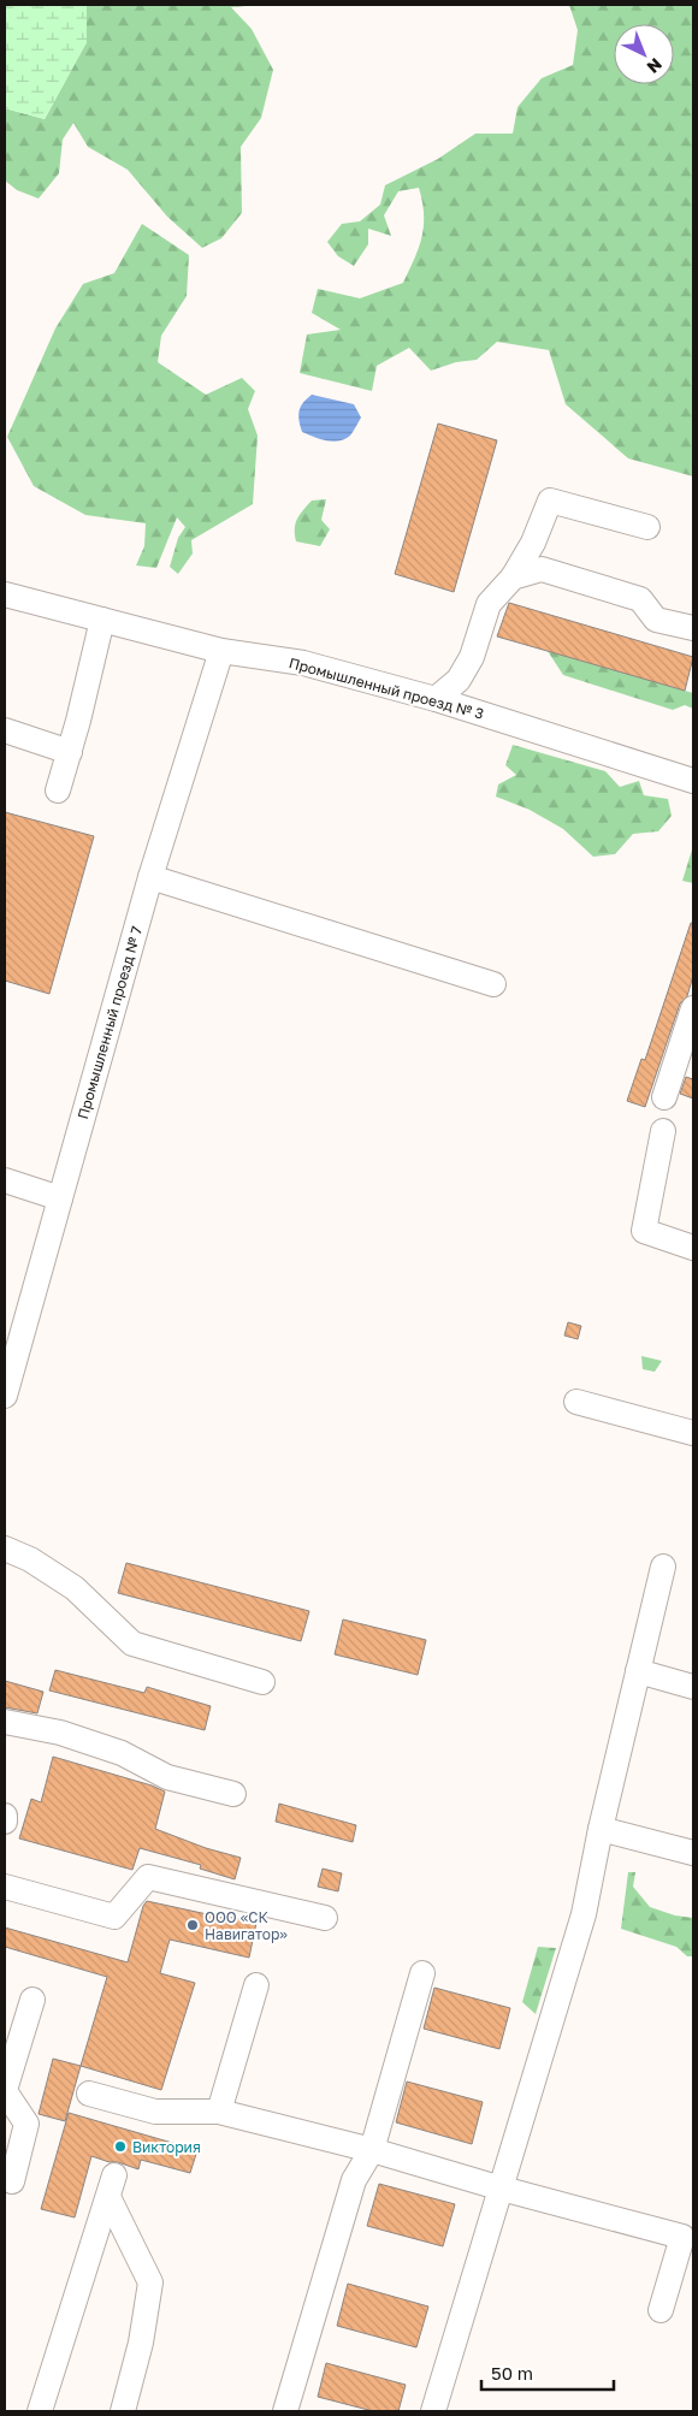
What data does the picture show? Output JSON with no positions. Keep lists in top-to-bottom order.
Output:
{
  "streets": {
    "street": ["Промышленный проезд № 3", "Промышленный проезд № 7"]
  },
  "crossings": [
    ["Промышленный проезд № 3", "Промышленный проезд № 7"]
  ],
  "places": ["ООО «СК Навигатор»", "Виктория"],
  "scale_bar": "50 m",
  "north": "bottom right"
}
